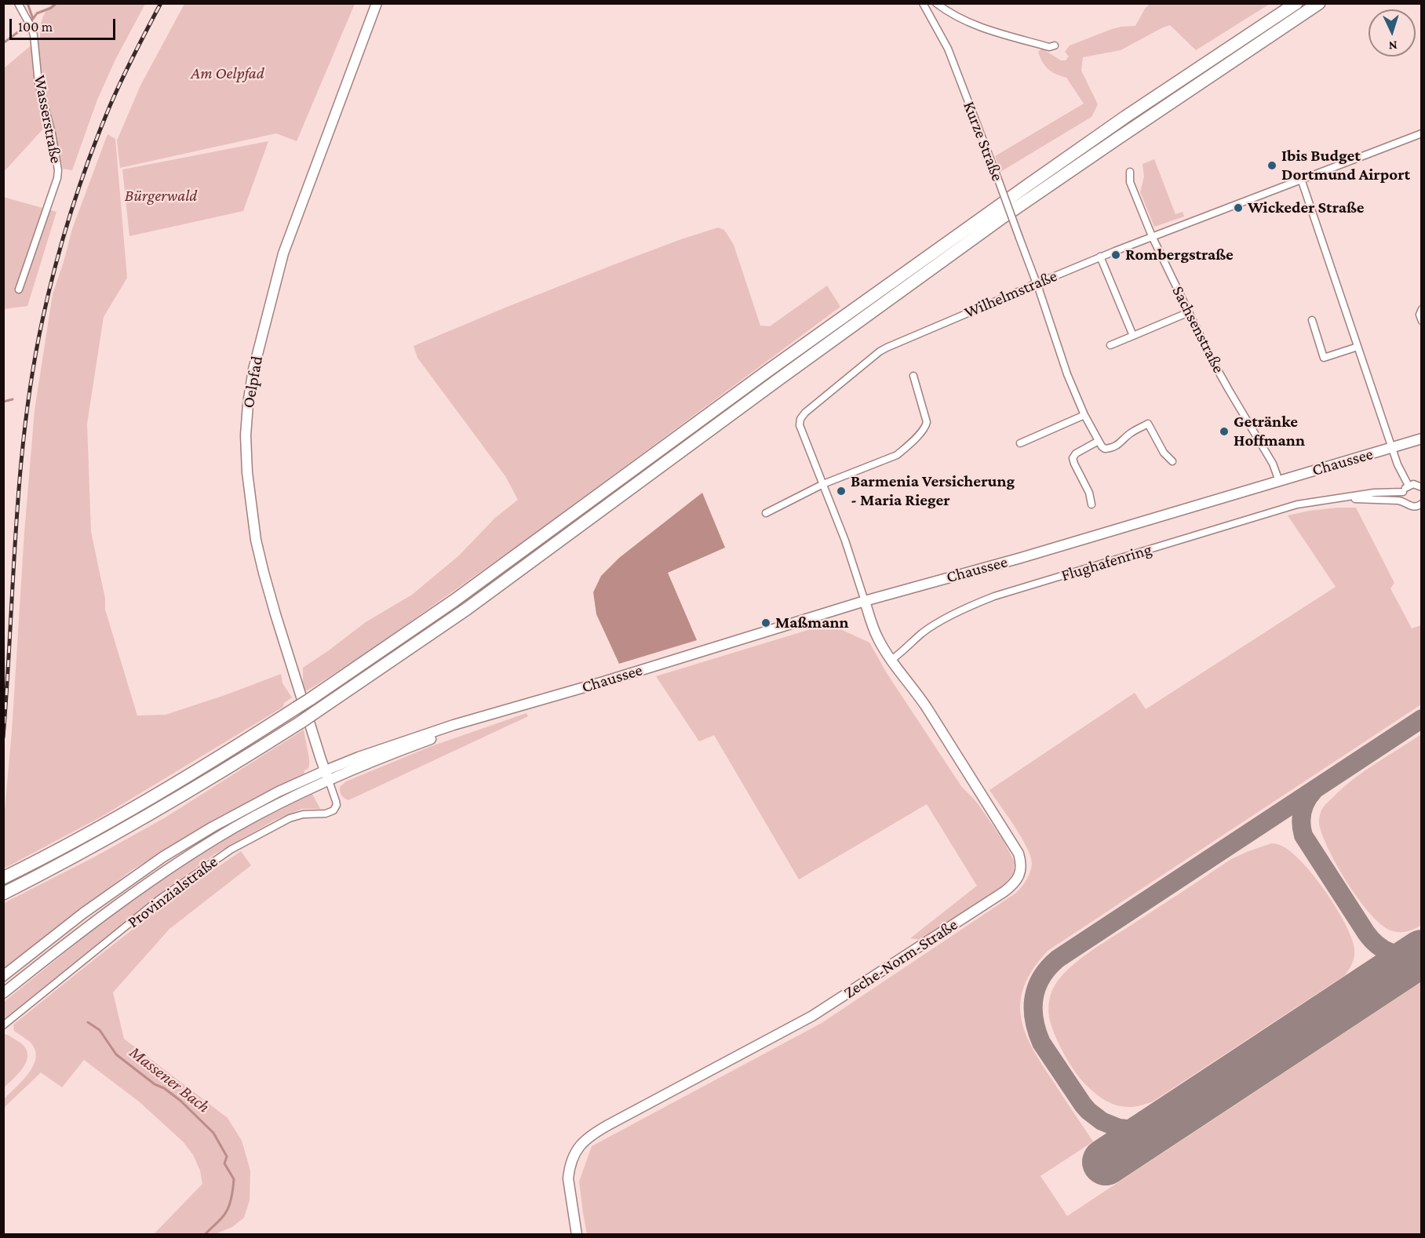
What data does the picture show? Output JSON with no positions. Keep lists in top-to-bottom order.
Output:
{
  "streets": {
    "main road": [
      "Oelpfad",
      "Chaussee",
      "Provinzialstraße",
      "Zeche-Norm-Straße"
    ],
    "street": [
      "Wasserstraße",
      "Kurze Straße",
      "Wilhelmstraße",
      "Sachsenstraße",
      "Flughafenring"
    ]
  },
  "crossings": [
    ["Kurze Straße", "Wilhelmstraße"],
    ["Wilhelmstraße", "Sachsenstraße"],
    ["Wilhelmstraße", "Chaussee"],
    ["Wilhelmstraße", "Zeche-Norm-Straße"],
    ["Sachsenstraße", "Chaussee"],
    ["Oelpfad", "Chaussee"],
    ["Oelpfad", "Provinzialstraße"],
    ["Chaussee", "Provinzialstraße"],
    ["Chaussee", "Zeche-Norm-Straße"],
    ["Flughafenring", "Zeche-Norm-Straße"]
  ],
  "water": ["Massener Bach"],
  "parks": ["Am Oelpfad", "Bürgerwald"],
  "places": [
    "Ibis Budget Dortmund Airport",
    "Wickeder Straße",
    "Rombergstraße",
    "Getränke Hoffmann",
    "Barmenia Versicherung - Maria Rieger",
    "Maßmann"
  ],
  "scale_bar": "100 m",
  "north": "bottom"
}
